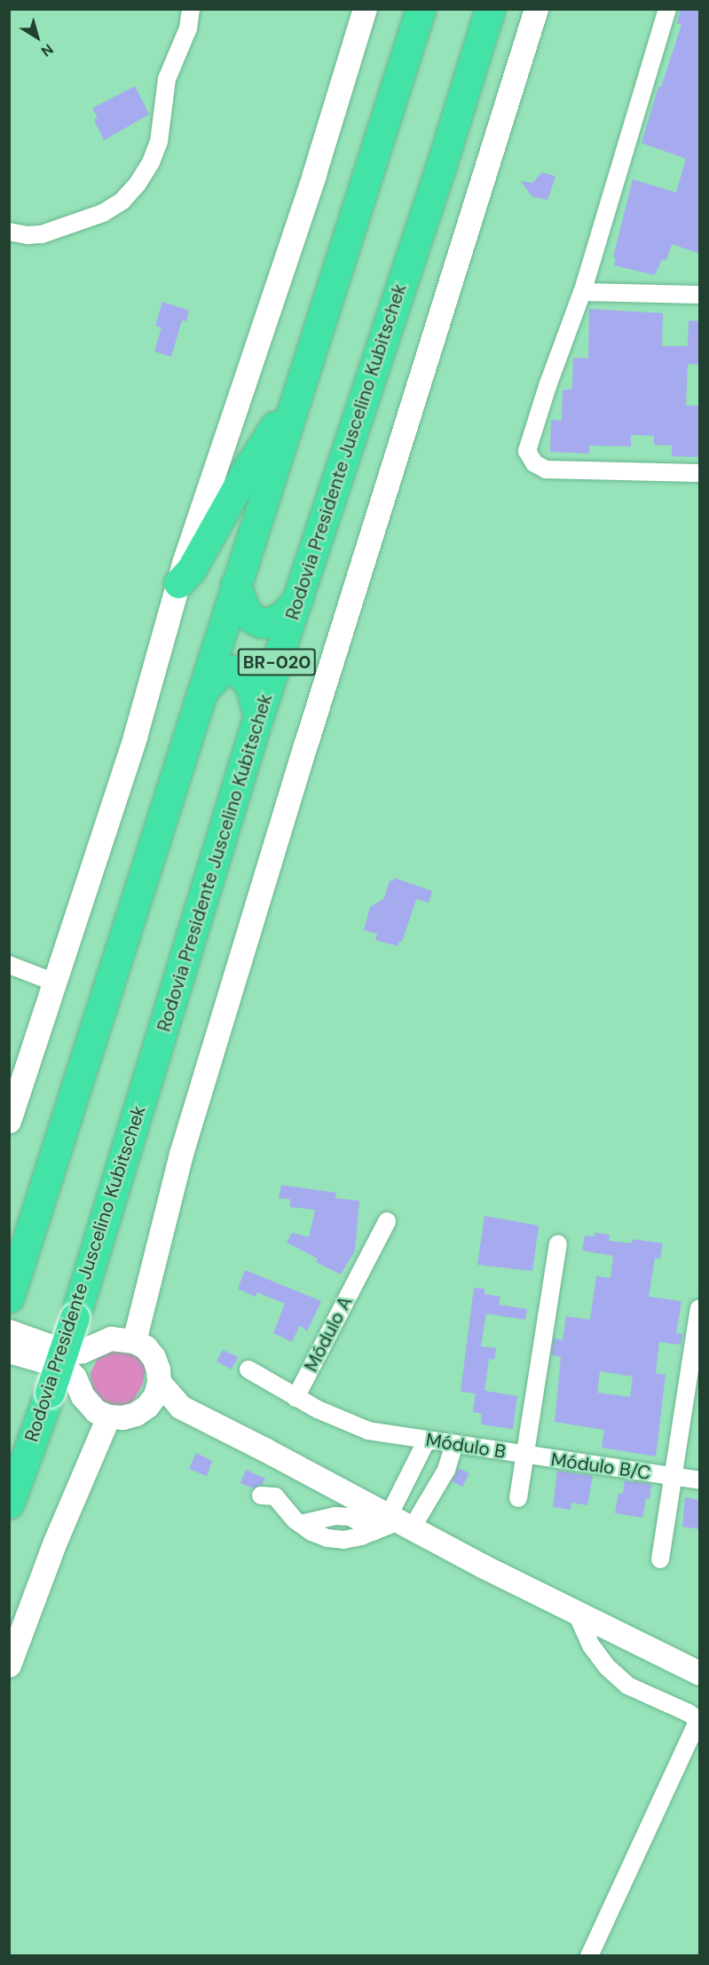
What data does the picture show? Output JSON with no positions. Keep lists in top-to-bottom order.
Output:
{
  "streets": {
    "highway": ["Rodovia Presidente Juscelino Kubitschek", "BR-020"],
    "street": ["Módulo A", "Módulo B", "Módulo B/C"]
  },
  "crossings": [
    ["Módulo A", "Módulo B"],
    ["Módulo B", "Módulo B/C"]
  ],
  "north": "bottom right"
}
